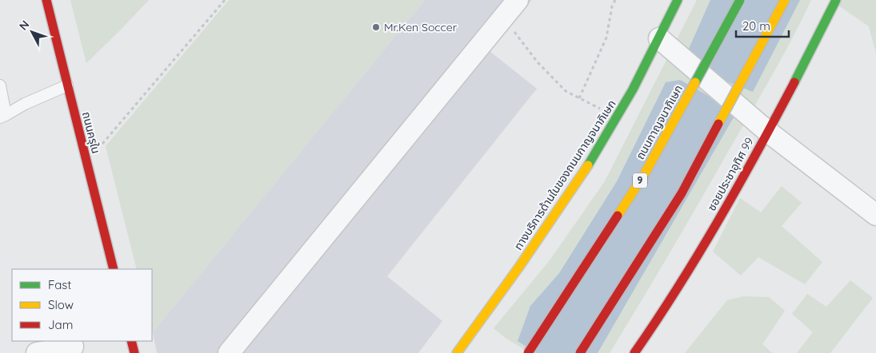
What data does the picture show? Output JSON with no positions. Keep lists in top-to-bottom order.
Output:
{
  "streets": {
    "main road": [
      "ถนนกาญจนาภิเษก",
      "ถนนครุใน",
      "ซอยประชาอุทิศ 99",
      "ทางบริการด้านในของถนนกาญจนาภิเษก",
      "9"
    ]
  },
  "places": ["Mr.Ken Soccer"],
  "legend": ["Fast", "Slow", "Jam"],
  "scale_bar": "20 m",
  "north": "top left"
}
